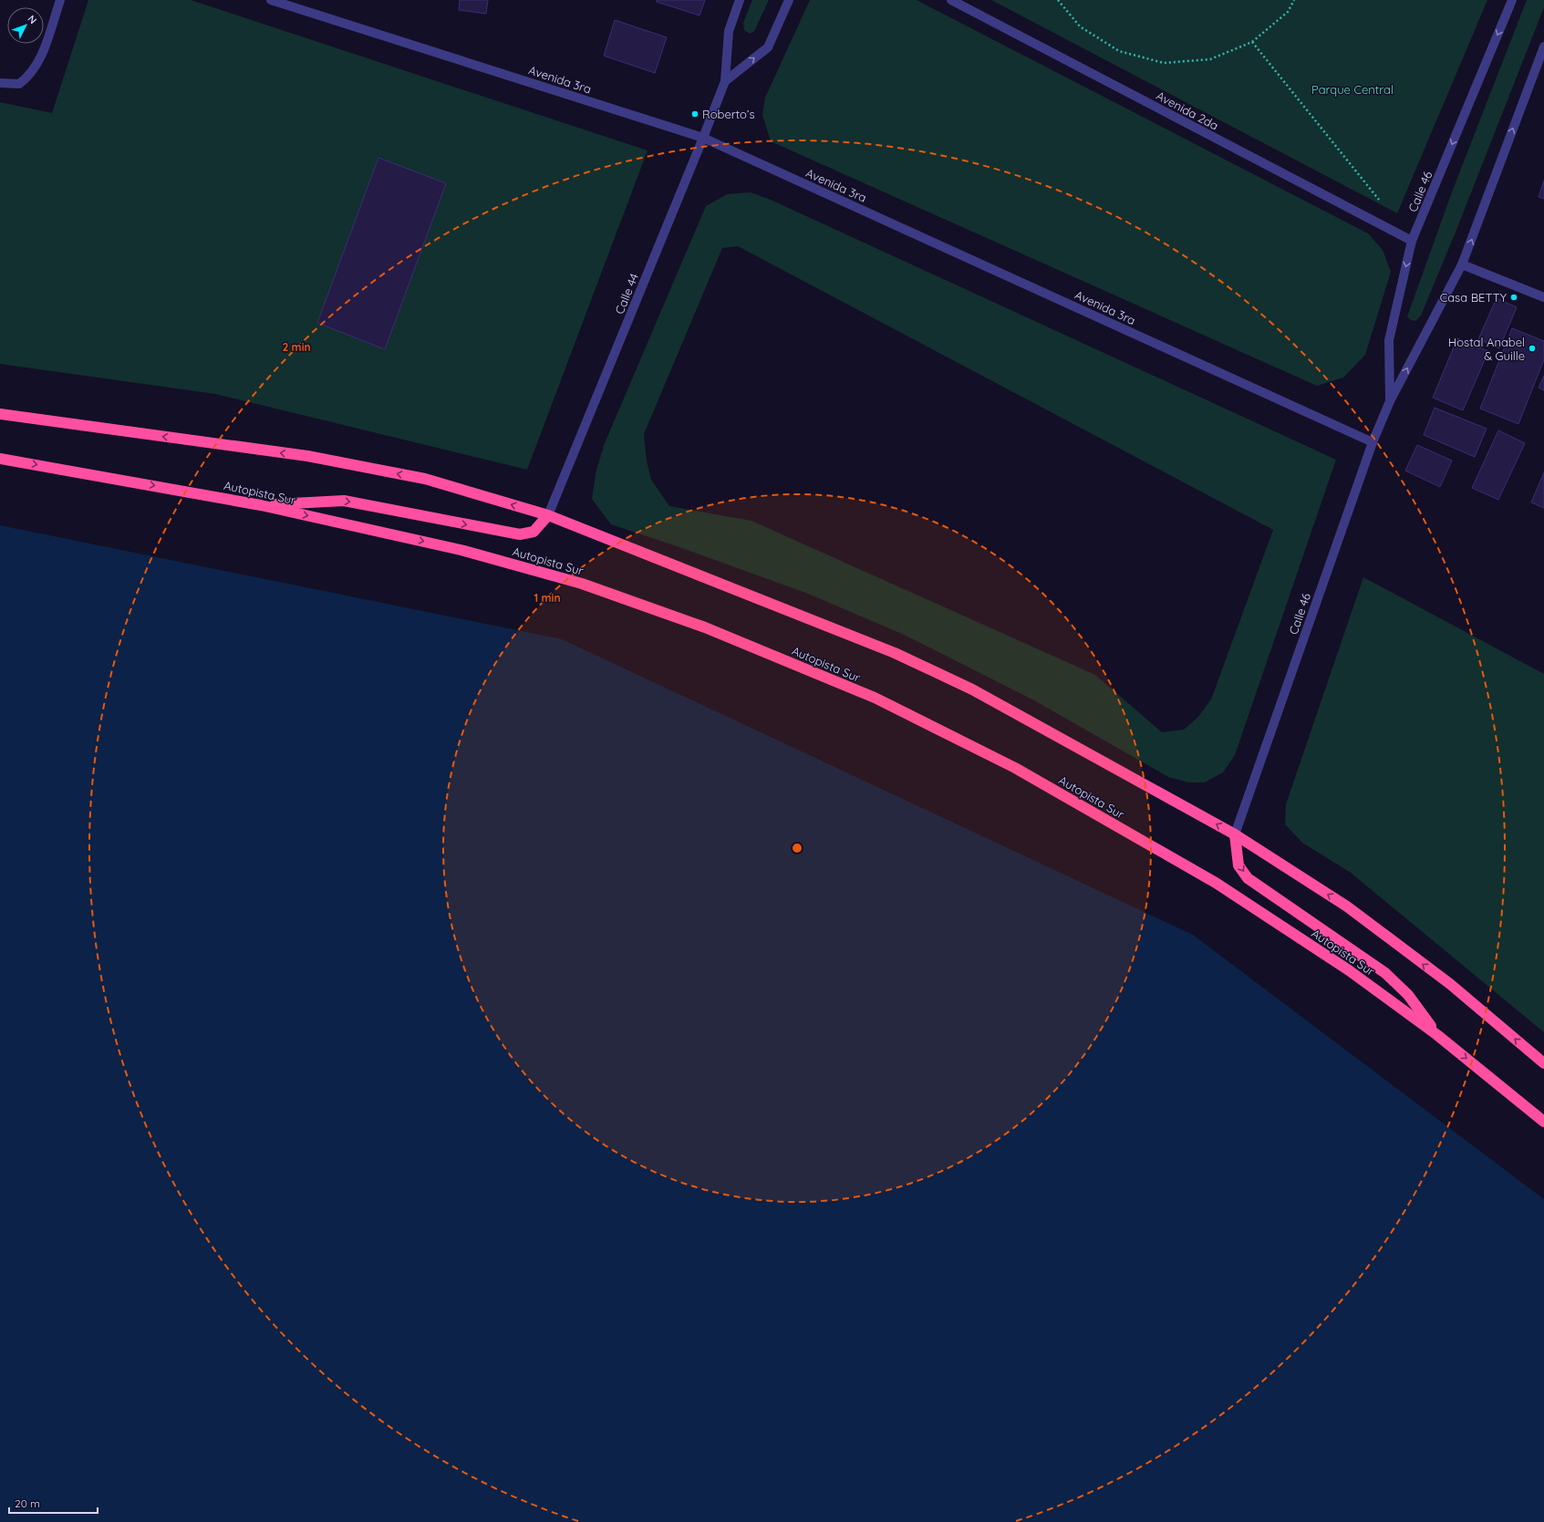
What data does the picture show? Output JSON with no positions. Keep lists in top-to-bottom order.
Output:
{
  "streets": {
    "highway": ["Autopista Sur"],
    "street": [
      "Avenida 3ra",
      "Avenida 2da",
      "Calle 46",
      "Calle 44"
    ]
  },
  "crossings": [
    ["Avenida 3ra", "Calle 46"],
    ["Avenida 3ra", "Calle 44"],
    ["Avenida 2da", "Calle 46"]
  ],
  "parks": ["Parque Central"],
  "places": ["Roberto’s", "Casa BETTY", "Hostal Anabel & Guille"],
  "scale_bar": "20 m",
  "north": "top right",
  "rings": ["2 min", "1 min"]
}
